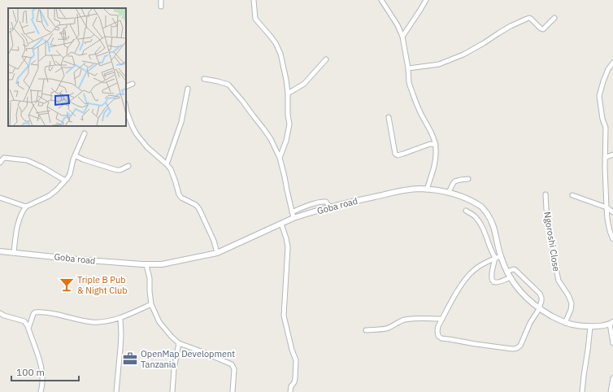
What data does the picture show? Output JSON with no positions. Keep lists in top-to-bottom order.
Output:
{
  "streets": {
    "street": ["Goba road", "Ngoroshi Close"]
  },
  "crossings": [
    ["Goba road", "Ngoroshi Close"]
  ],
  "places": {
    "bar": ["Triple B Pub & Night Club"],
    "office": ["OpenMap Development Tanzania"]
  },
  "scale_bar": "100 m"
}
